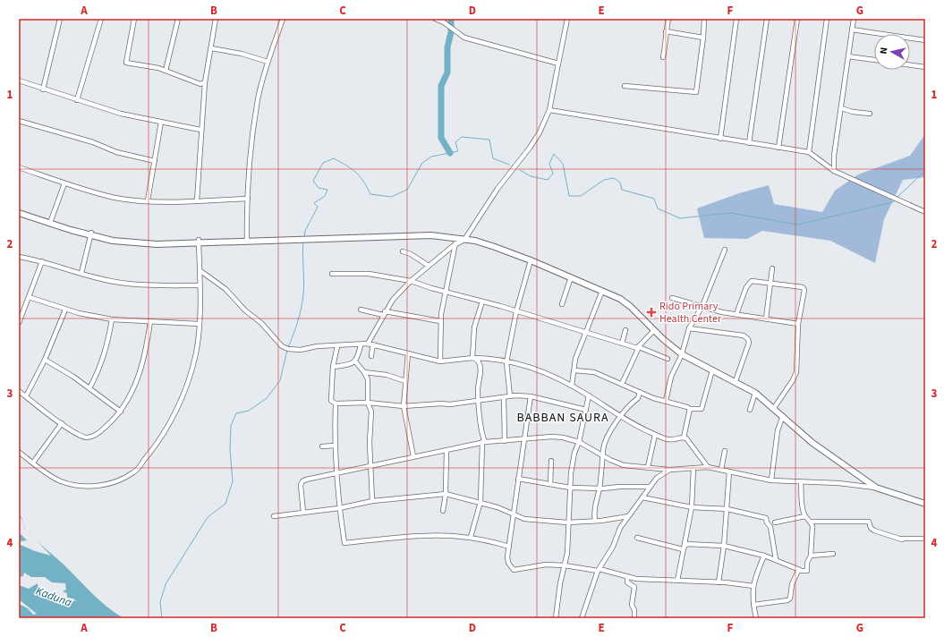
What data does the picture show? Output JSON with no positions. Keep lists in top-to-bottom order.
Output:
{
  "districts": ["BABBAN SAURA"],
  "water": ["Kaduna"],
  "places": {
    "health": ["Rido Primary Health Center"]
  },
  "north": "left",
  "grid": {
    "columns": [
      "A",
      "B",
      "C",
      "D",
      "E",
      "F",
      "G"
    ],
    "rows": [
      "1",
      "2",
      "3",
      "4"
    ]
  }
}
